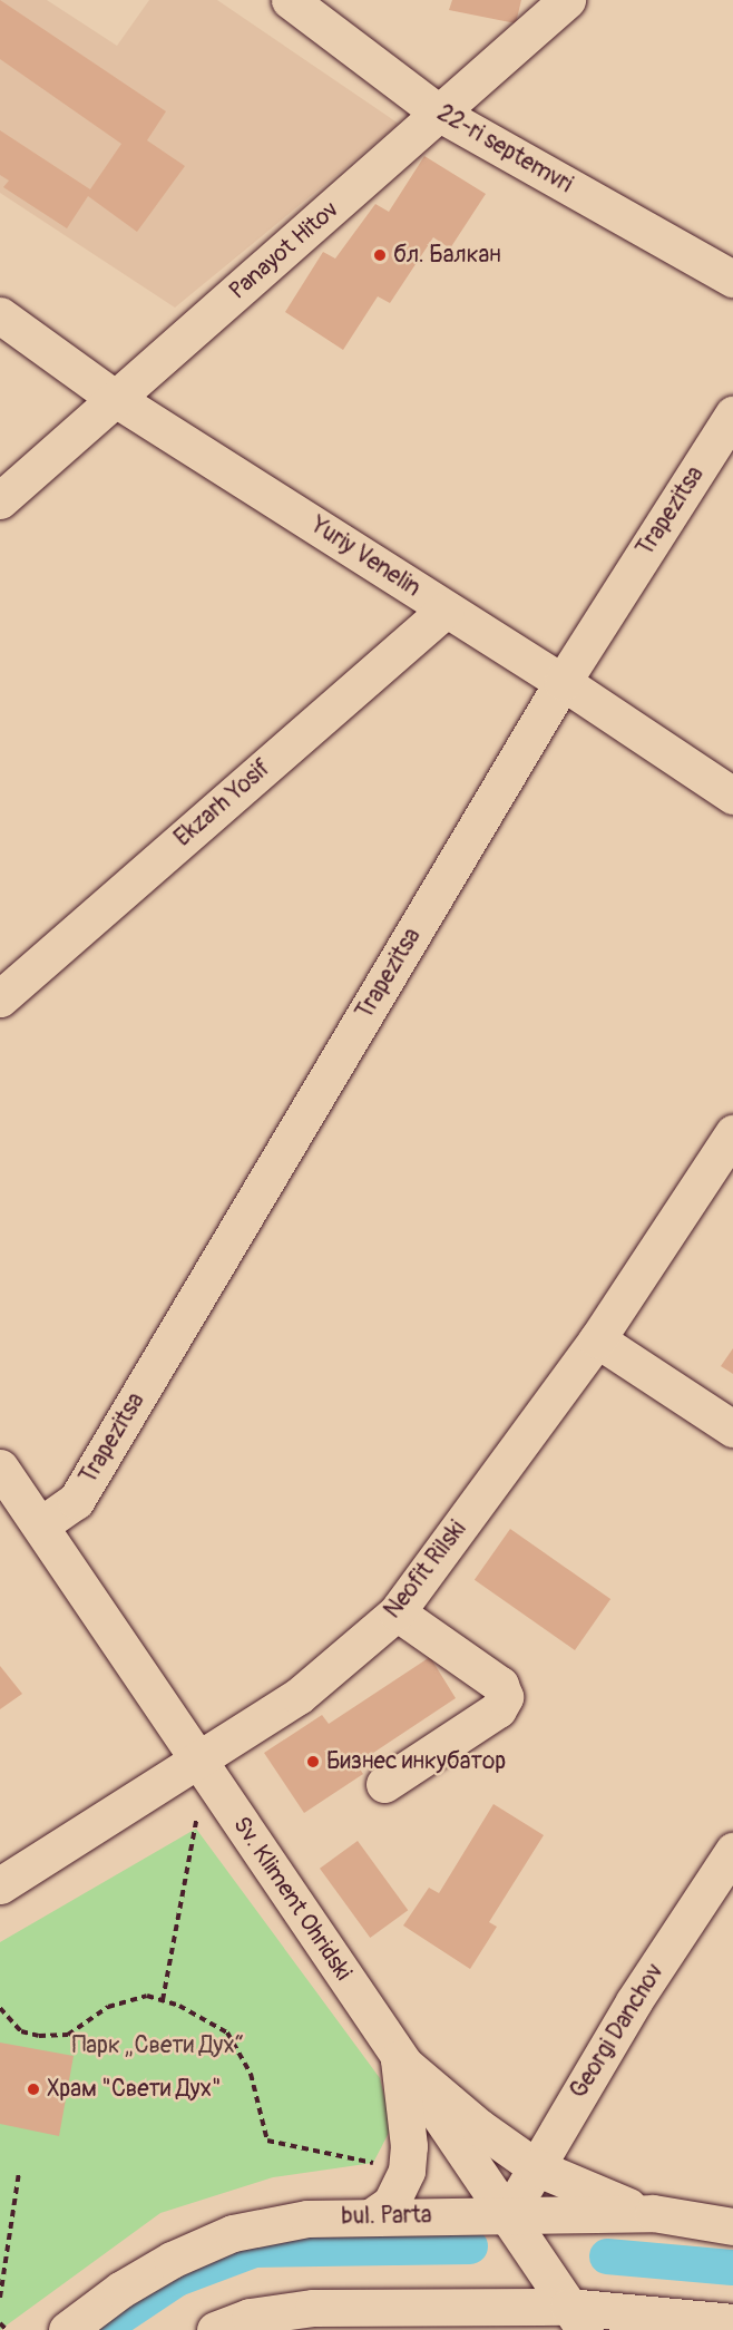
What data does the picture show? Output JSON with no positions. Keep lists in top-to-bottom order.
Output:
{
  "streets": {
    "street": [
      "22-ri septemvri",
      "Panayot Hitov",
      "Trapezitsa",
      "Yuriy Venelin",
      "Ekzarh Yosif",
      "Neofit Rilski",
      "Sv. Kliment Ohridski",
      "Georgi Danchov",
      "bul. Parta"
    ]
  },
  "crossings": [
    ["22-ri septemvri", "Panayot Hitov"],
    ["Panayot Hitov", "Yuriy Venelin"],
    ["Trapezitsa", "Yuriy Venelin"],
    ["Trapezitsa", "Sv. Kliment Ohridski"],
    ["Yuriy Venelin", "Ekzarh Yosif"],
    ["Neofit Rilski", "Sv. Kliment Ohridski"],
    ["Sv. Kliment Ohridski", "Georgi Danchov"],
    ["Sv. Kliment Ohridski", "bul. Parta"],
    ["Georgi Danchov", "bul. Parta"]
  ],
  "parks": ["Парк „Свети Дух“"],
  "places": ["бл. Балкан", "Бизнес инкубатор", "Храм \"Свети Дух\""]
}
